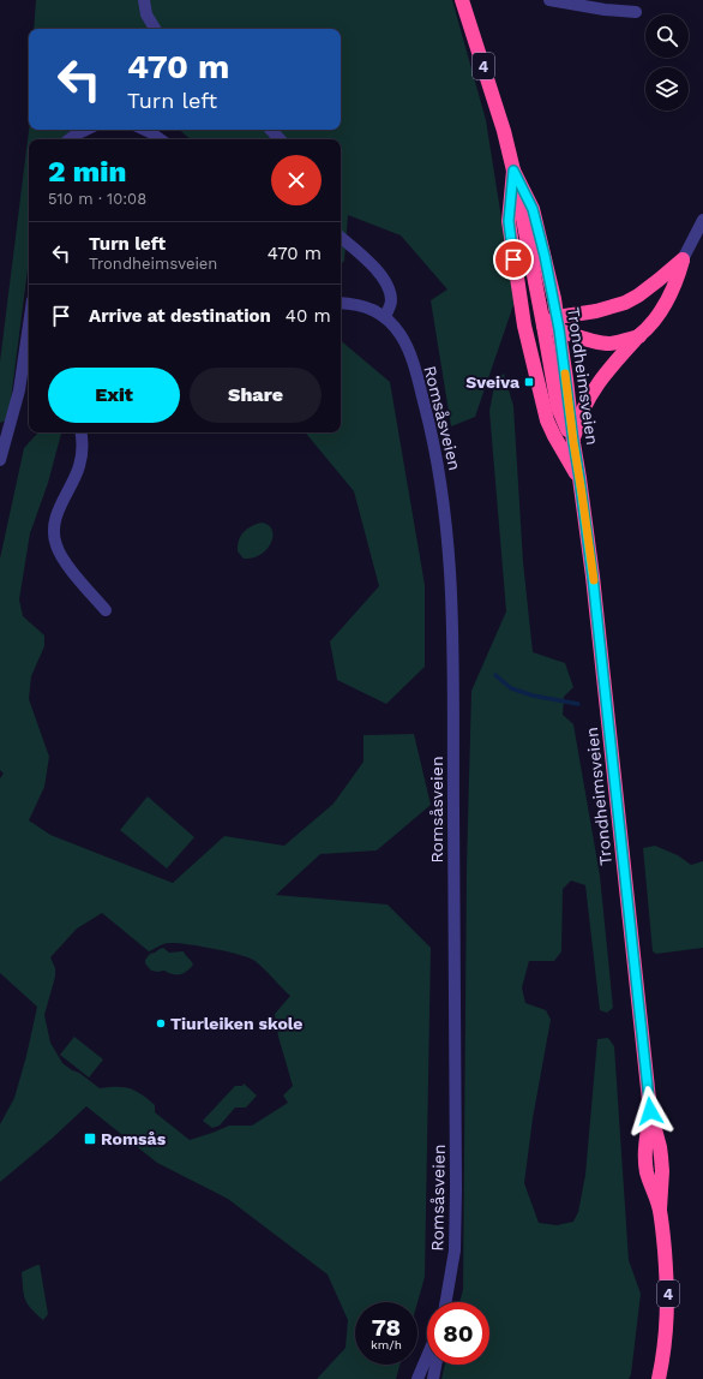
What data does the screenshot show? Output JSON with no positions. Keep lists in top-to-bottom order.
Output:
{
  "streets": {
    "highway": ["4", "Trondheimsveien"],
    "street": ["Romsåsveien"]
  },
  "places": {
    "transit": ["Sveiva", "Romsås"],
    "other": ["Tiurleiken skole"]
  },
  "page": {
    "turn": ["470 m", "Turn left"],
    "heading": ["2 min", "510 m · 10:08"],
    "list": [
      {
        "name": "Turn left",
        "note": "Trondheimsveien",
        "value": "470 m"
      },
      {
        "name": "Arrive at destination",
        "value": "40 m"
      }
    ],
    "buttons": ["Exit", "Share"],
    "speed": "78 km/h",
    "limit": "80"
  }
}
